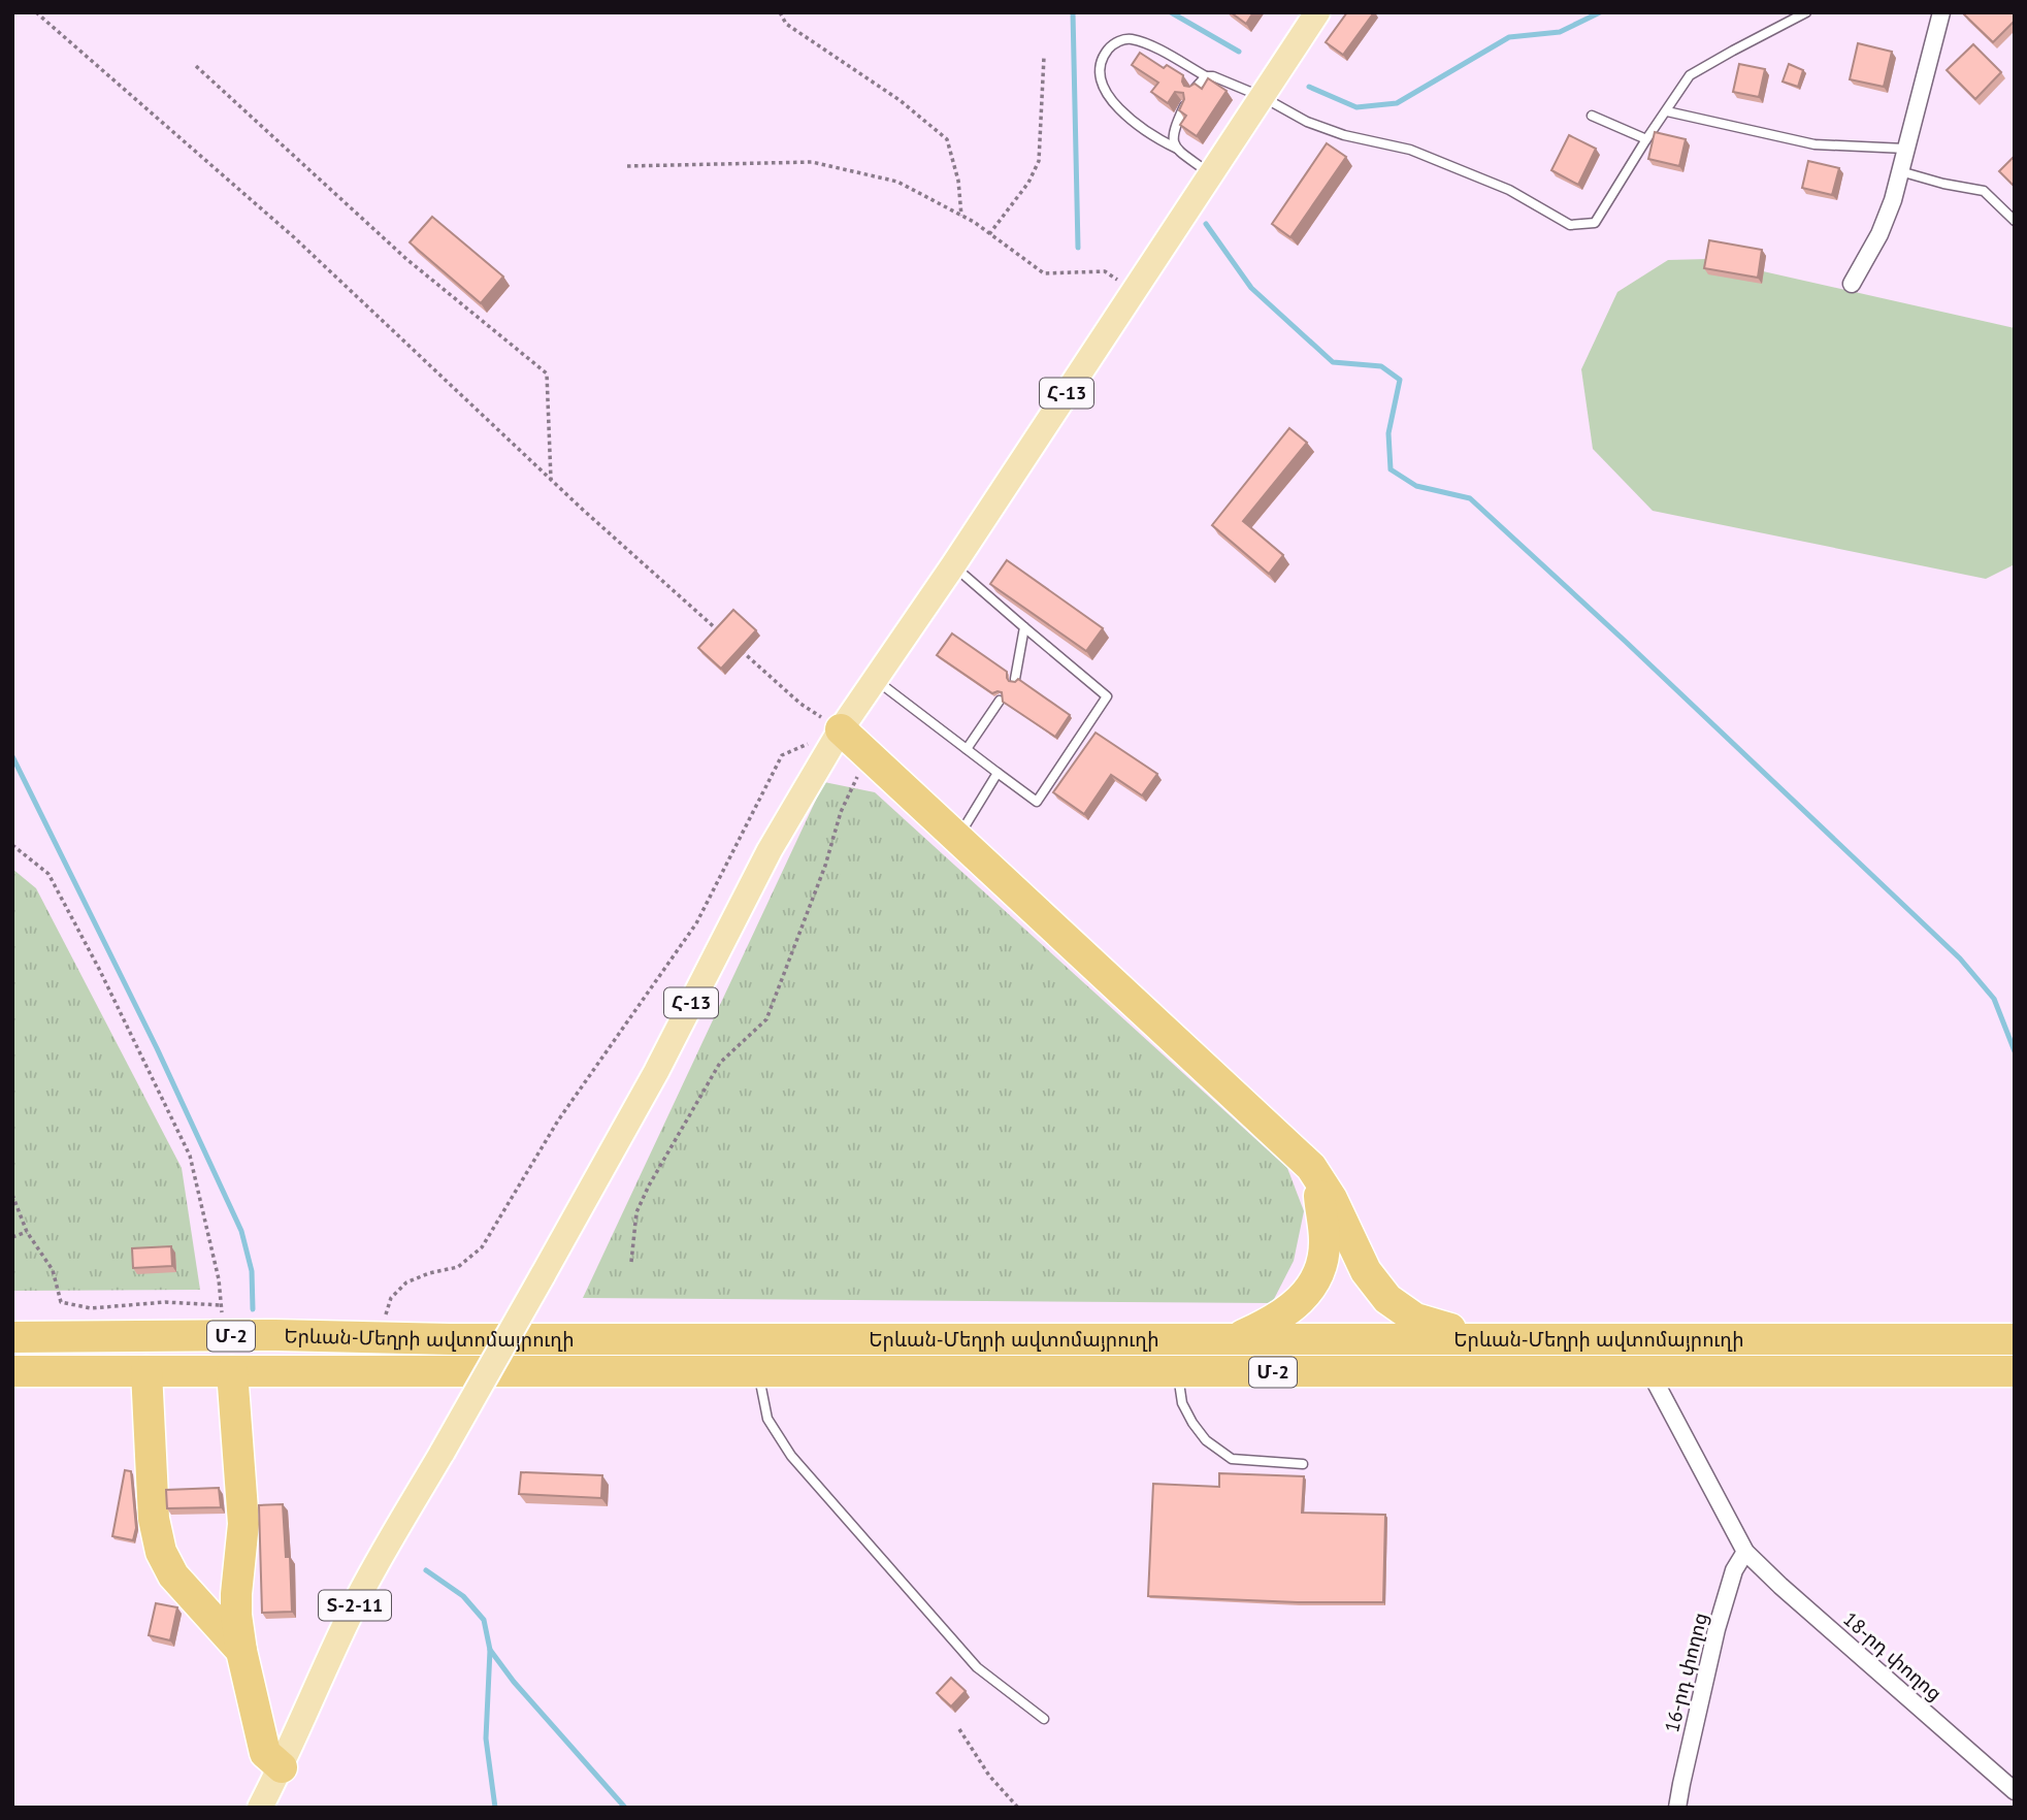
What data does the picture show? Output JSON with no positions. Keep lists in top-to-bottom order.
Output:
{
  "streets": {
    "highway": ["Մ-2", "Երևան-Մեղրի ավտոմայրուղի"],
    "main road": ["Հ-13", "Տ-2-11"],
    "street": ["18-րդ փողոց", "16-րդ փողոց"]
  },
  "crossings": [
    ["Հ-13", "Տ-2-11"],
    ["Երևան-Մեղրի ավտոմայրուղի", "18-րդ փողոց"],
    ["18-րդ փողոց", "16-րդ փողոց"]
  ]
}
